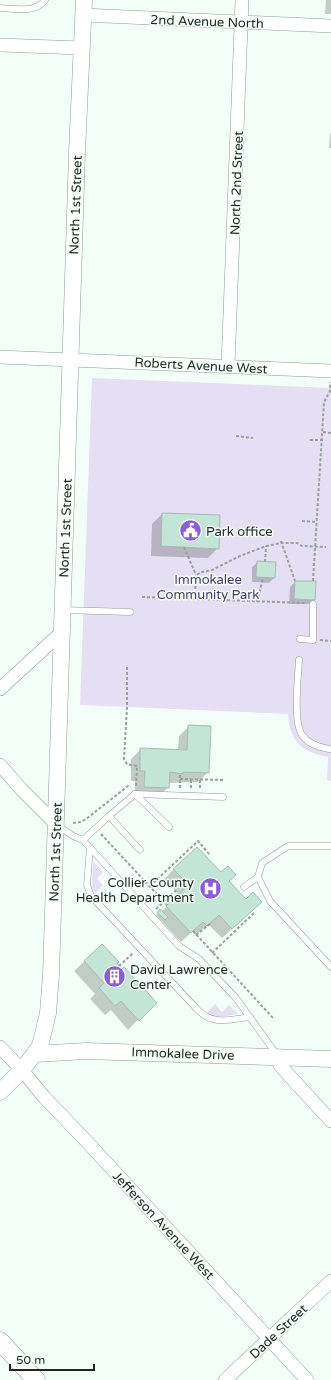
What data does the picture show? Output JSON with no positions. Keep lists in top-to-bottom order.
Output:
{
  "streets": {
    "street": [
      "2nd Avenue North",
      "North 2nd Street",
      "North 1st Street",
      "Roberts Avenue West",
      "Immokalee Drive",
      "Jefferson Avenue West",
      "Dade Street"
    ]
  },
  "crossings": [
    ["2nd Avenue North", "North 2nd Street"],
    ["2nd Avenue North", "North 1st Street"],
    ["North 2nd Street", "Roberts Avenue West"],
    ["North 1st Street", "Roberts Avenue West"],
    ["North 1st Street", "Immokalee Drive"],
    ["North 1st Street", "Jefferson Avenue West"],
    ["Jefferson Avenue West", "Dade Street"]
  ],
  "parks": ["Immokalee Community Park"],
  "places": {
    "public building": ["Park office"],
    "hospital": ["Collier County Health Department"],
    "building": ["David Lawrence Center"]
  },
  "scale_bar": "50 m"
}
